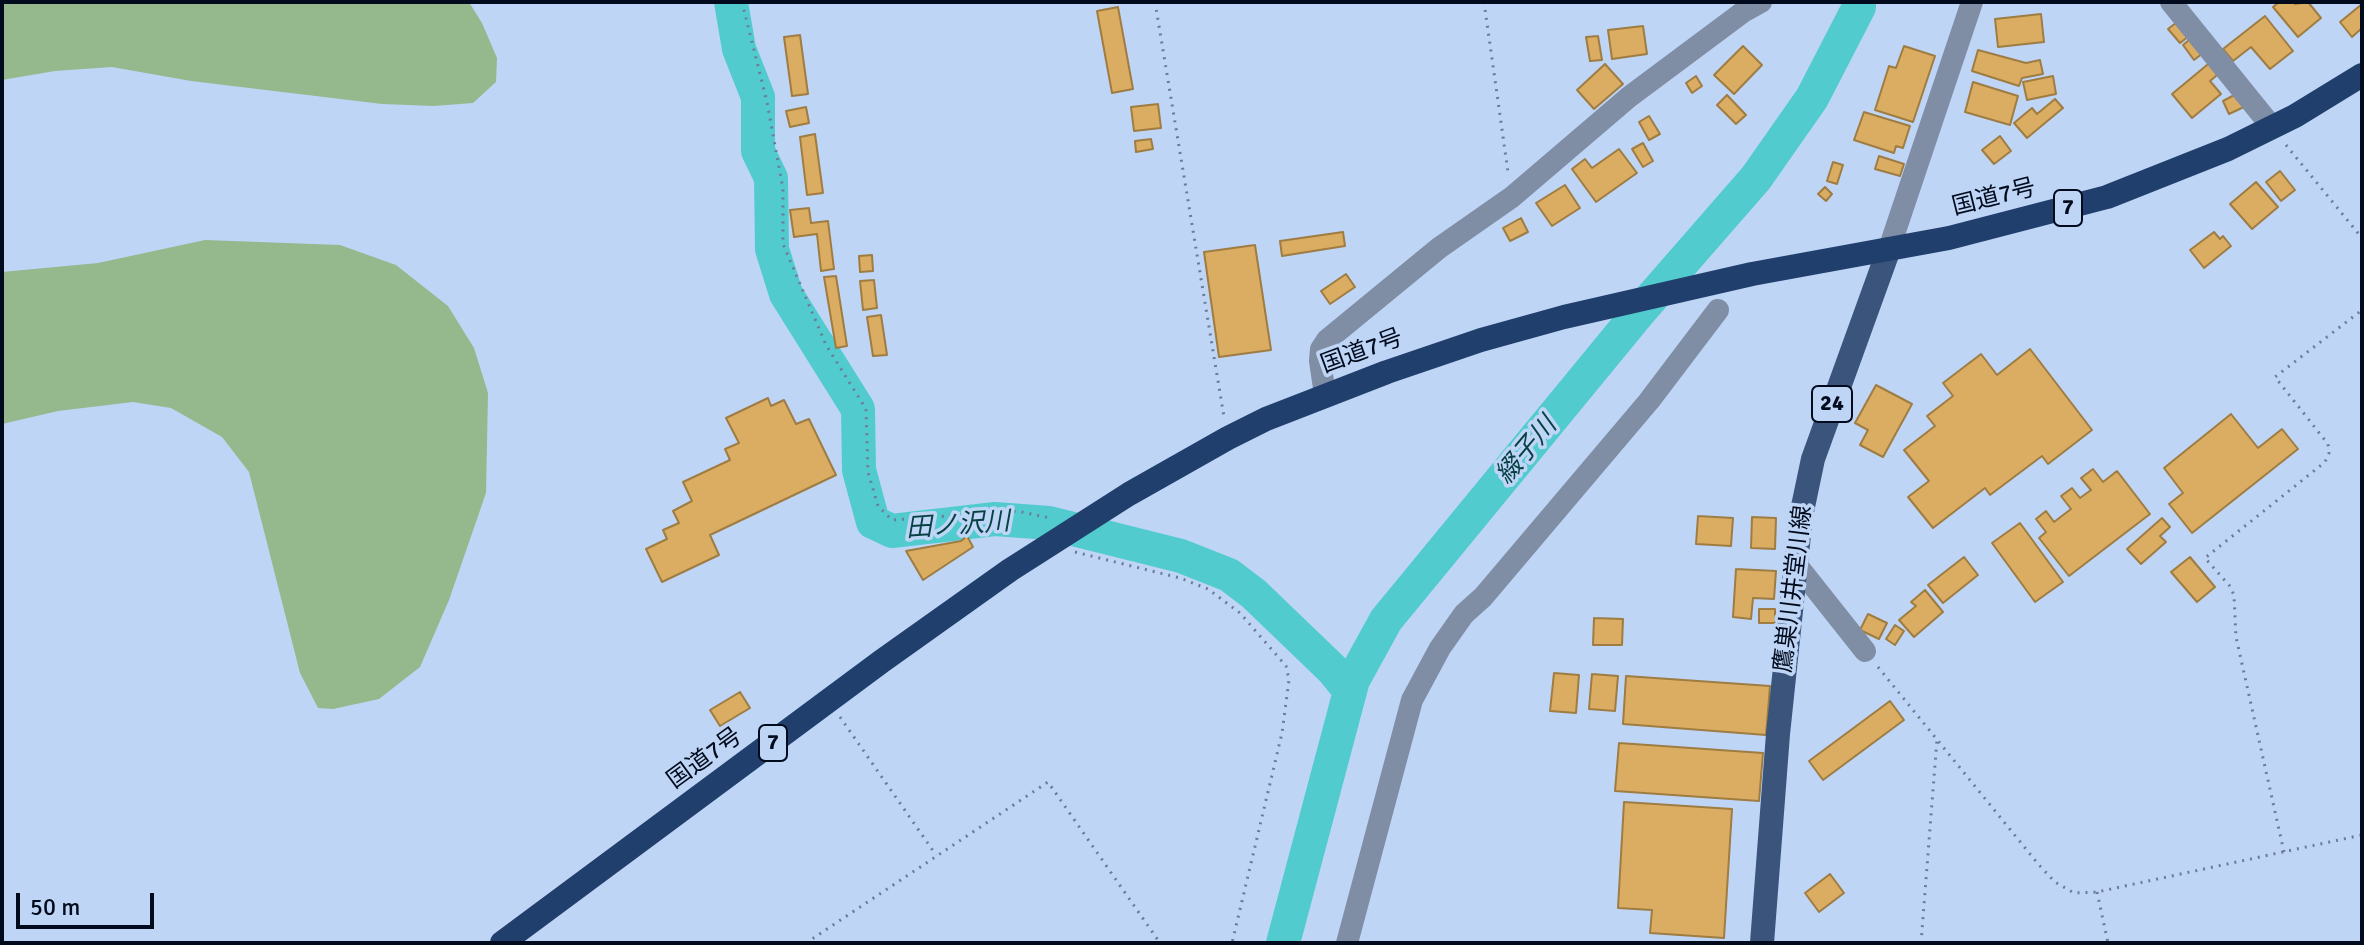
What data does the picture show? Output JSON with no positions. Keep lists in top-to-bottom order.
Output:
{
  "streets": {
    "highway": ["国道7号", "7"],
    "main road": ["24", "鷹巣川井堂川線"]
  },
  "crossings": [
    ["国道7号", "鷹巣川井堂川線"]
  ],
  "water": ["綴子川", "田ノ沢川"],
  "scale_bar": "50 m"
}
